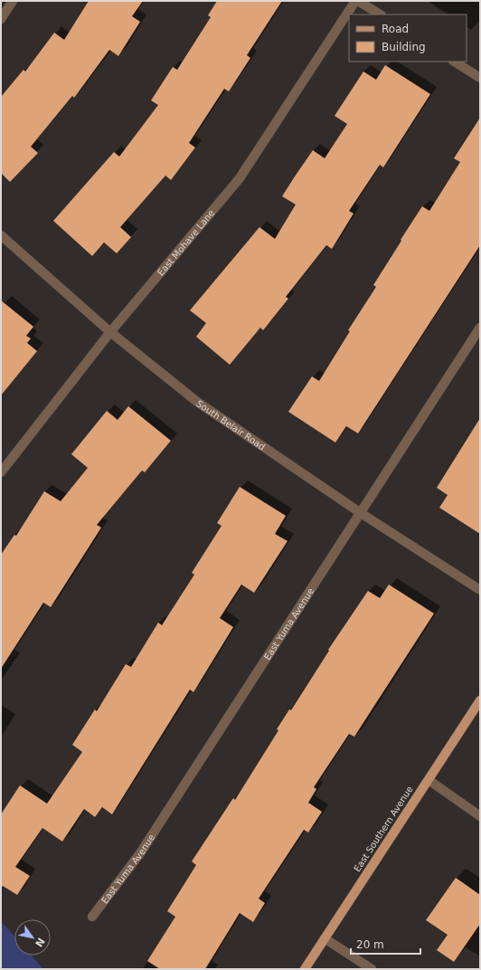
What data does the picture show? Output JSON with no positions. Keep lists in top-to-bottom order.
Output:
{
  "streets": {
    "main road": ["East Southern Avenue"],
    "street": ["East Mohave Lane", "South Belair Road", "East Yuma Avenue"]
  },
  "crossings": [
    ["East Mohave Lane", "South Belair Road"],
    ["South Belair Road", "East Yuma Avenue"]
  ],
  "legend": ["Road", "Building"],
  "scale_bar": "20 m",
  "north": "bottom right"
}
